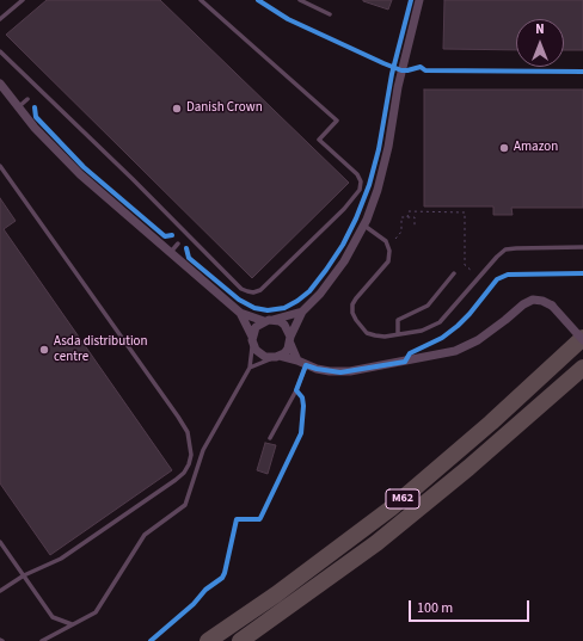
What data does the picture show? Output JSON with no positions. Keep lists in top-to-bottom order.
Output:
{
  "streets": {
    "highway": ["M62"]
  },
  "places": ["Danish Crown", "Amazon", "Asda distribution centre"],
  "scale_bar": "100 m",
  "north": "top"
}
